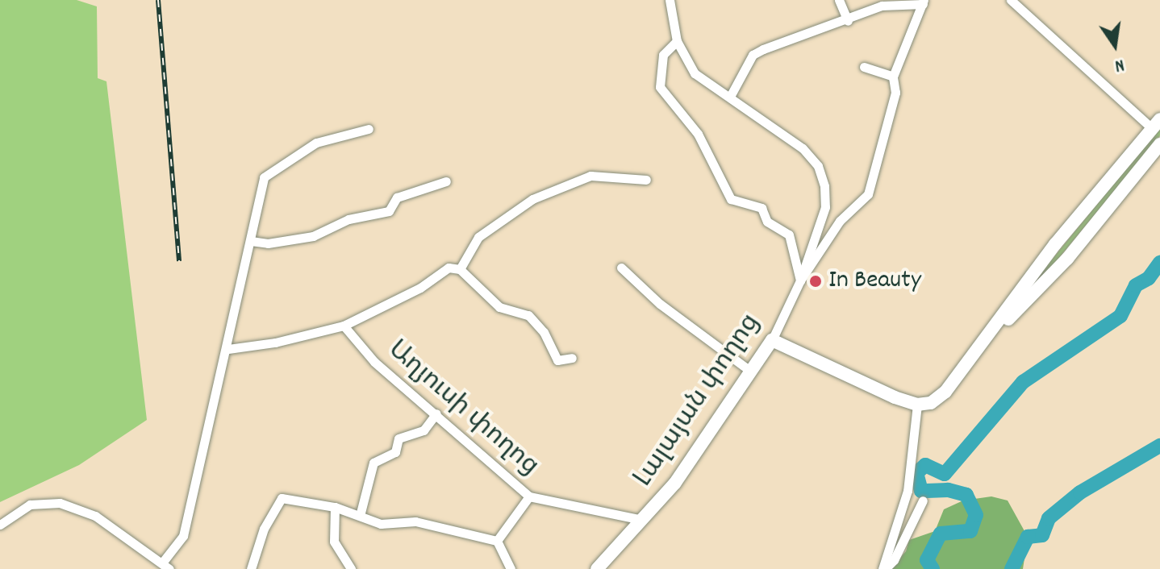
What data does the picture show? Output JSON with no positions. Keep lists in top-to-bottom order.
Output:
{
  "streets": {
    "highway": ["Լալայան փողոց"],
    "street": ["Աղյուսի փողոց"]
  },
  "crossings": [
    ["Լալայան փողոց", "Աղյուսի փողոց"]
  ],
  "places": ["In Beauty"],
  "north": "bottom"
}
